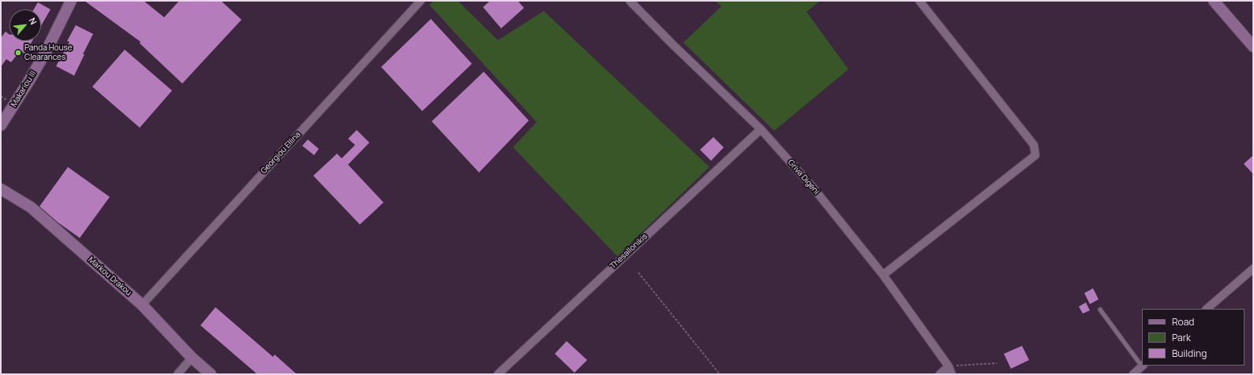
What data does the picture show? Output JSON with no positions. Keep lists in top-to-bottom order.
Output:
{
  "streets": {
    "street": [
      "Makariou III",
      "Georgiou Ellina",
      "Griva Digeni",
      "Thesallonikis",
      "Markou Drakou"
    ]
  },
  "crossings": [
    ["Georgiou Ellina", "Markou Drakou"],
    ["Griva Digeni", "Thesallonikis"]
  ],
  "places": ["Panda House Clearances"],
  "legend": ["Road", "Park", "Building"],
  "north": "top right"
}
